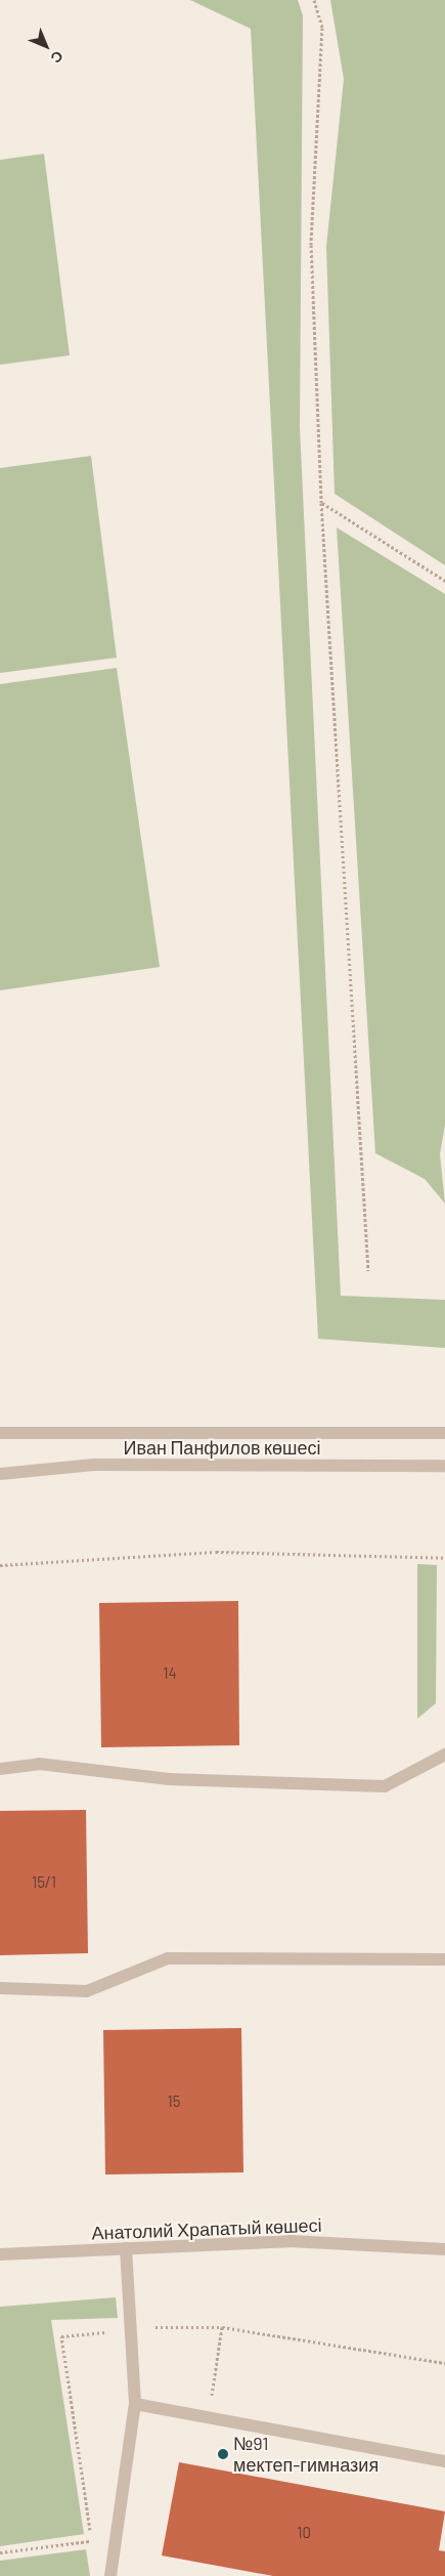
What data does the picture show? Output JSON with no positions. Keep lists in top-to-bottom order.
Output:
{
  "streets": {
    "street": ["Иван Панфилов көшесі", "Анатолий Храпатый көшесі"]
  },
  "places": ["№91 мектеп-гимназия"],
  "house_numbers": [
    "14",
    "15/1",
    "15",
    "10"
  ],
  "north": "bottom right"
}
